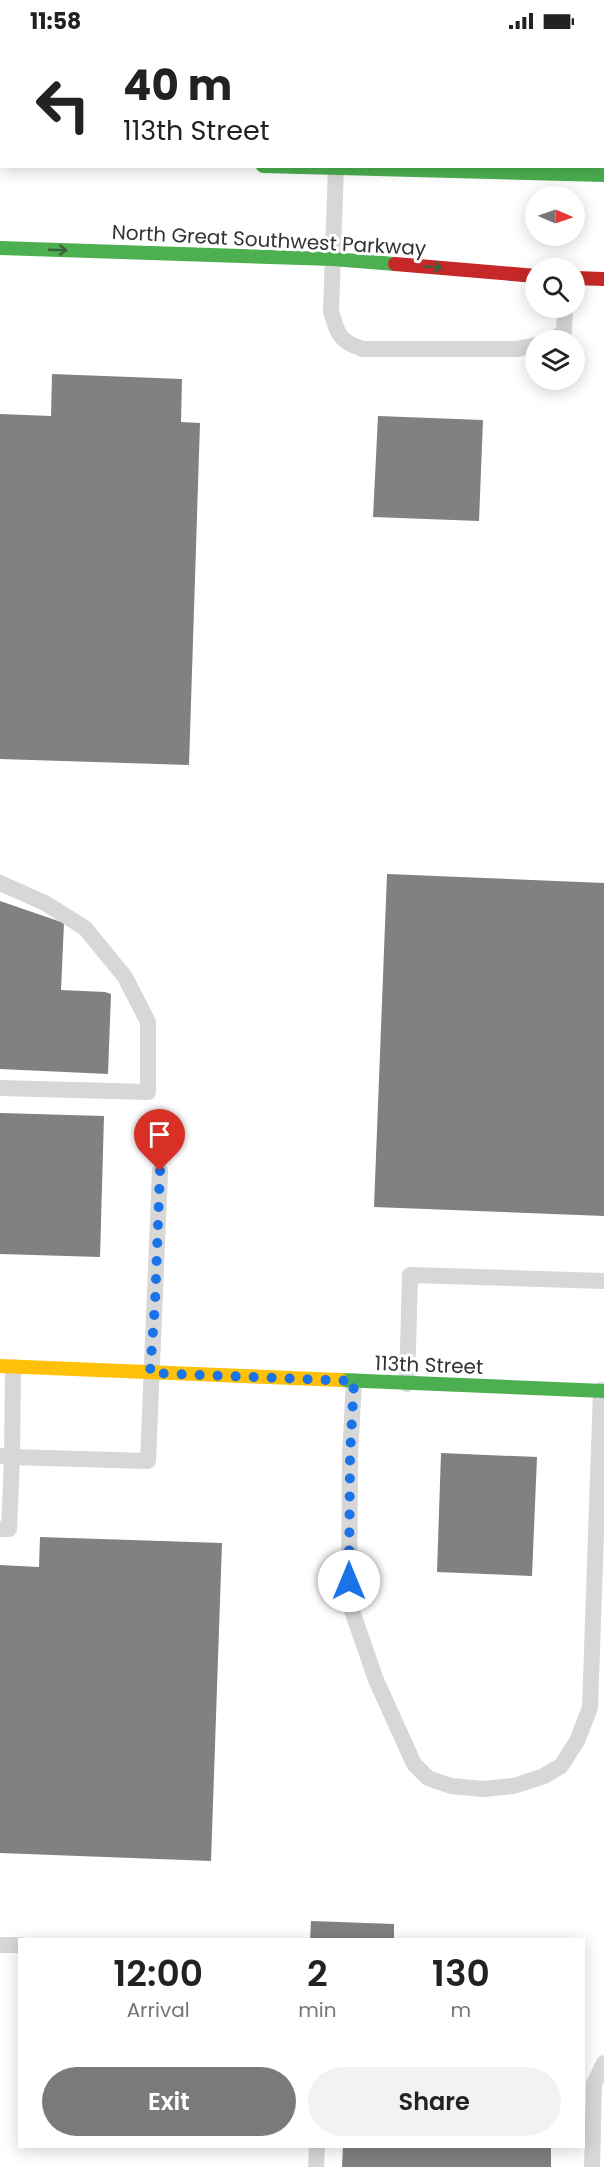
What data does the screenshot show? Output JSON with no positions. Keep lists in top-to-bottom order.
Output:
{
  "streets": {
    "main road": ["North Great Southwest Parkway", "113th Street"]
  },
  "north": "right",
  "page": {
    "status": "11:58",
    "turn": ["40 m", "113th Street"],
    "eta": [
      "12:00",
      "Arrival",
      "2",
      "min",
      "130",
      "m"
    ],
    "buttons": ["Exit", "Share"]
  }
}
